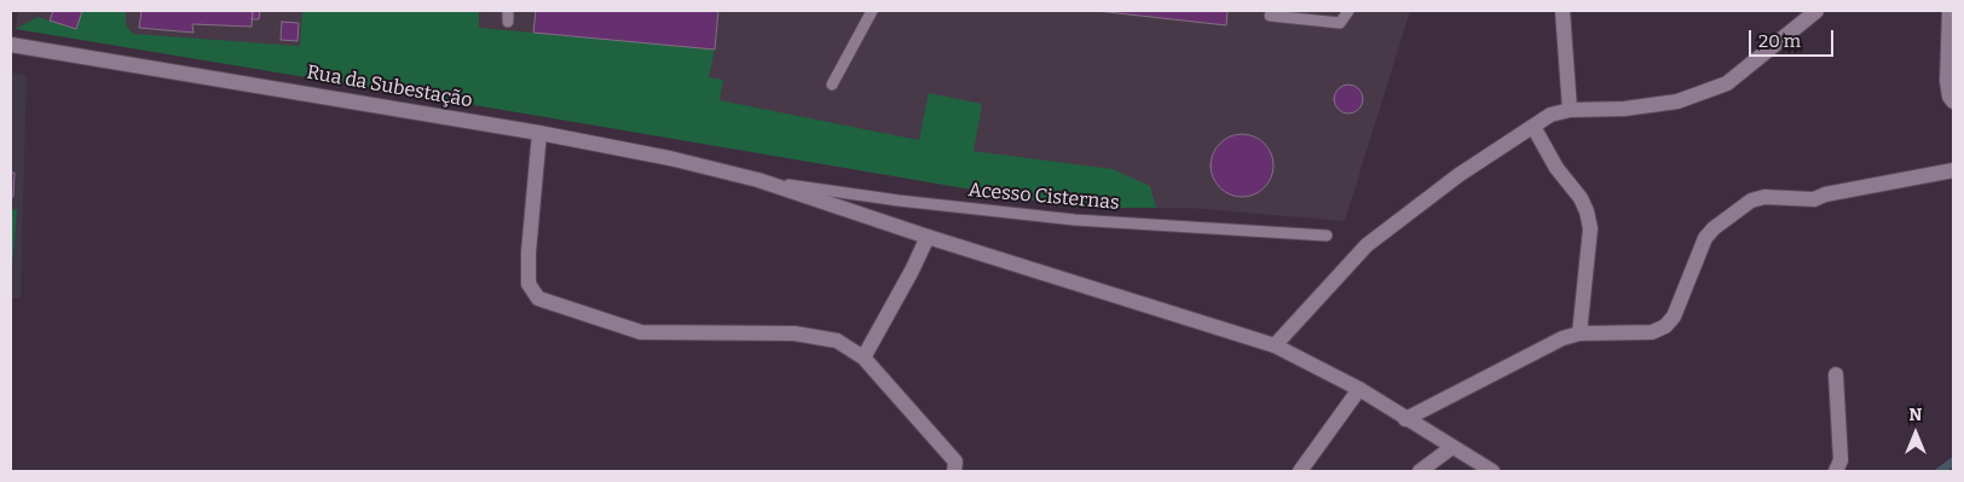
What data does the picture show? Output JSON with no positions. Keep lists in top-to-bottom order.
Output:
{
  "streets": {
    "street": ["Rua da Subestação"],
    "lane": ["Acesso Cisternas"]
  },
  "crossings": [
    ["Rua da Subestação", "Acesso Cisternas"]
  ],
  "scale_bar": "20 m",
  "north": "top"
}
